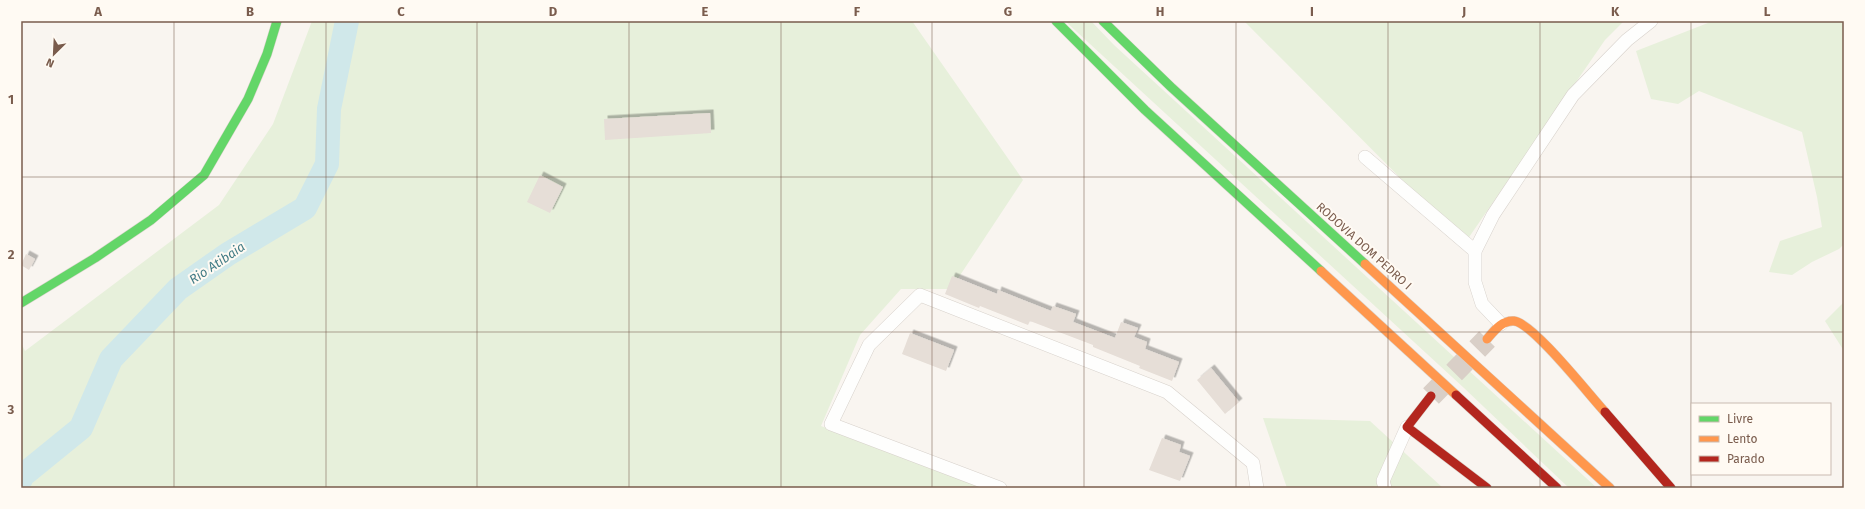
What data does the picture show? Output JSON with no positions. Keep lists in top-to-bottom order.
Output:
{
  "streets": {
    "main road": ["RODOVIA DOM PEDRO I"]
  },
  "water": ["Rio Atibaia"],
  "legend": ["Livre", "Lento", "Parado"],
  "north": "bottom left",
  "grid": {
    "columns": [
      "A",
      "B",
      "C",
      "D",
      "E",
      "F",
      "G",
      "H",
      "I",
      "J",
      "K",
      "L"
    ],
    "rows": ["1", "2", "3"]
  }
}
